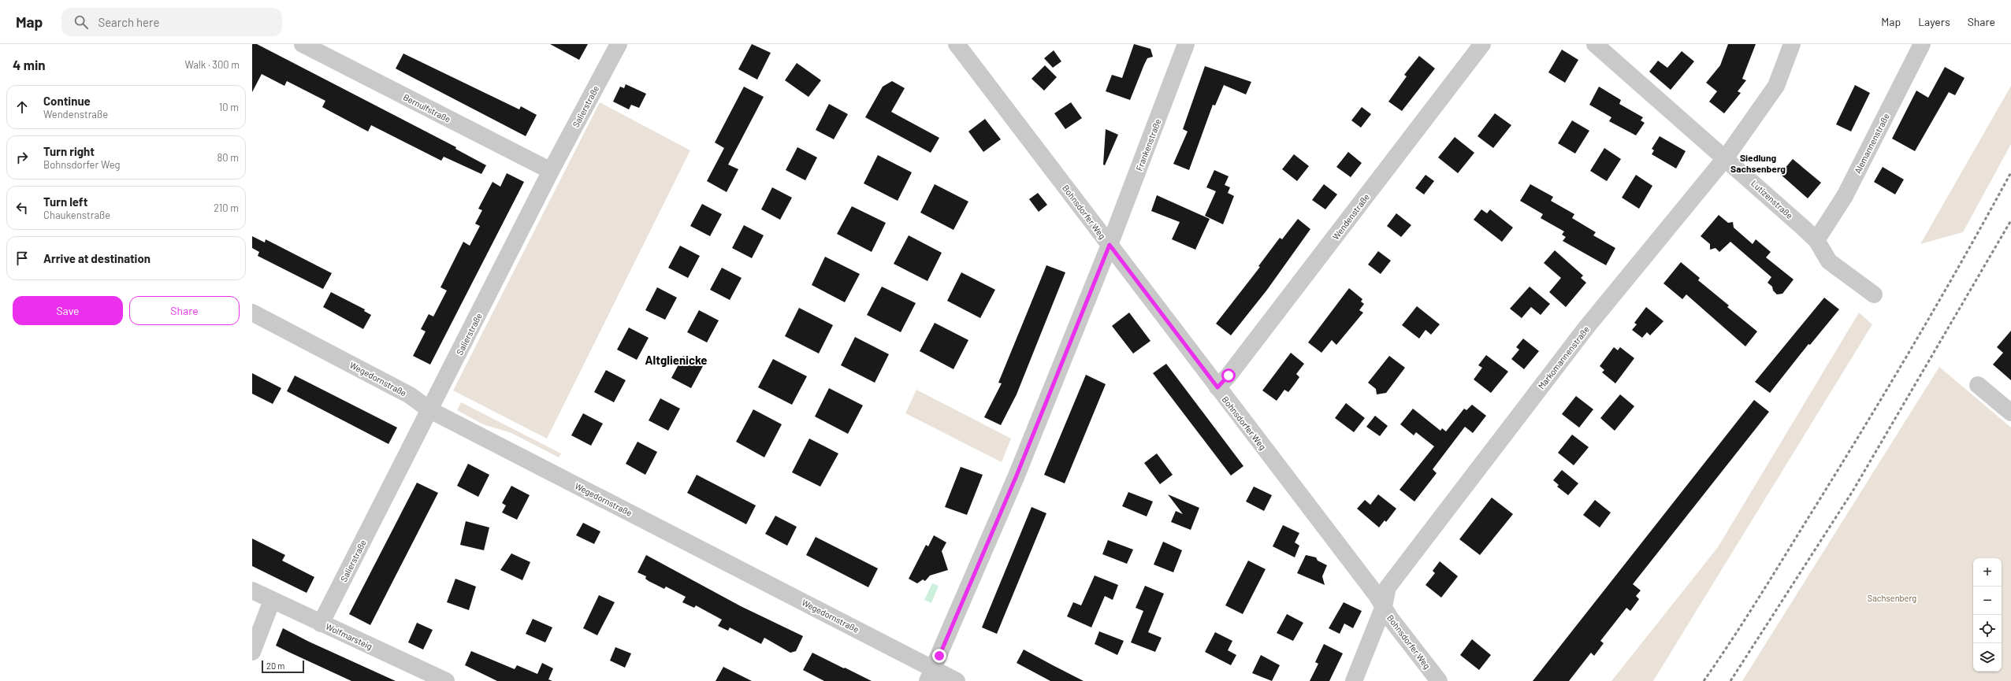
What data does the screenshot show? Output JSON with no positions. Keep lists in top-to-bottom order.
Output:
{
  "streets": {
    "street": [
      "Salierstraße",
      "Bernulfstraße",
      "Alemannenstraße",
      "Frankenstraße",
      "Lutizenstraße",
      "Bohnsdorfer Weg",
      "Wendenstraße",
      "Markomannenstraße",
      "Wegedornstraße",
      "Wolfmarsteig"
    ]
  },
  "crossings": [
    ["Salierstraße", "Bernulfstraße"],
    ["Salierstraße", "Wegedornstraße"],
    ["Salierstraße", "Wolfmarsteig"],
    ["Alemannenstraße", "Lutizenstraße"],
    ["Frankenstraße", "Bohnsdorfer Weg"],
    ["Frankenstraße", "Wegedornstraße"],
    ["Lutizenstraße", "Markomannenstraße"],
    ["Bohnsdorfer Weg", "Wendenstraße"],
    ["Bohnsdorfer Weg", "Markomannenstraße"]
  ],
  "districts": ["Siedlung Sachsenberg", "Altglienicke"],
  "parks": ["Sachsenberg"],
  "scale_bar": "20 m",
  "page": {
    "header": "Map",
    "search": "Search here",
    "nav": ["Map", "Layers", "Share"],
    "heading": ["4 min", "Walk · 300 m"],
    "list": [
      ["Continue", "Wendenstraße", "10 m"],
      ["Turn right", "Bohnsdorfer Weg", "80 m"],
      ["Turn left", "Chaukenstraße", "210 m"],
      "Arrive at destination"
    ],
    "buttons": ["Save", "Share"],
    "map_buttons": ["+", "−"],
    "scale": "20 m"
  }
}
